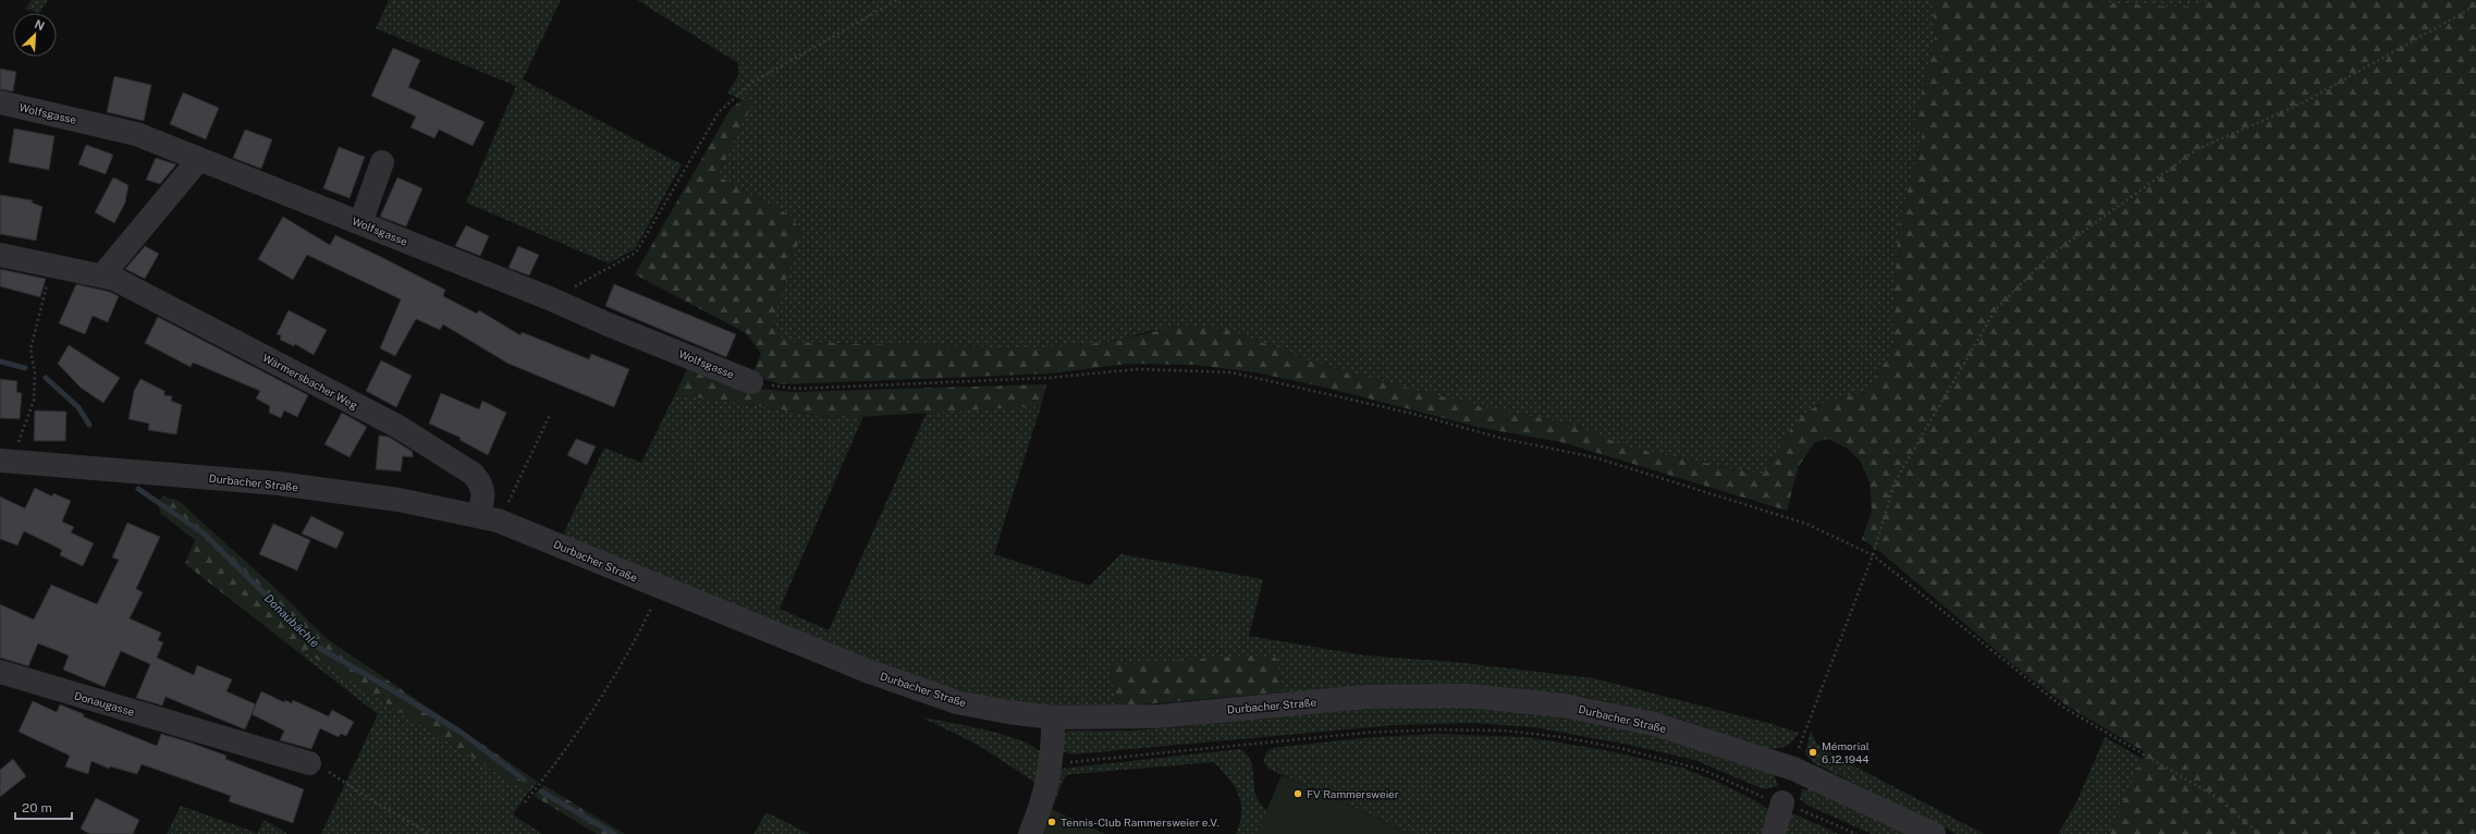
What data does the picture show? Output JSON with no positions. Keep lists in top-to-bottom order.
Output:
{
  "streets": {
    "street": [
      "Wolfsgasse",
      "Wärmersbacher Weg",
      "Durbacher Straße",
      "Donaugasse"
    ]
  },
  "crossings": [
    ["Wärmersbacher Weg", "Durbacher Straße"]
  ],
  "water": ["Donaubächle"],
  "places": ["Mémorial 6.12.1944", "FV Rammersweier", "Tennis-Club Rammersweier e.V."],
  "scale_bar": "20 m",
  "north": "top right"
}
